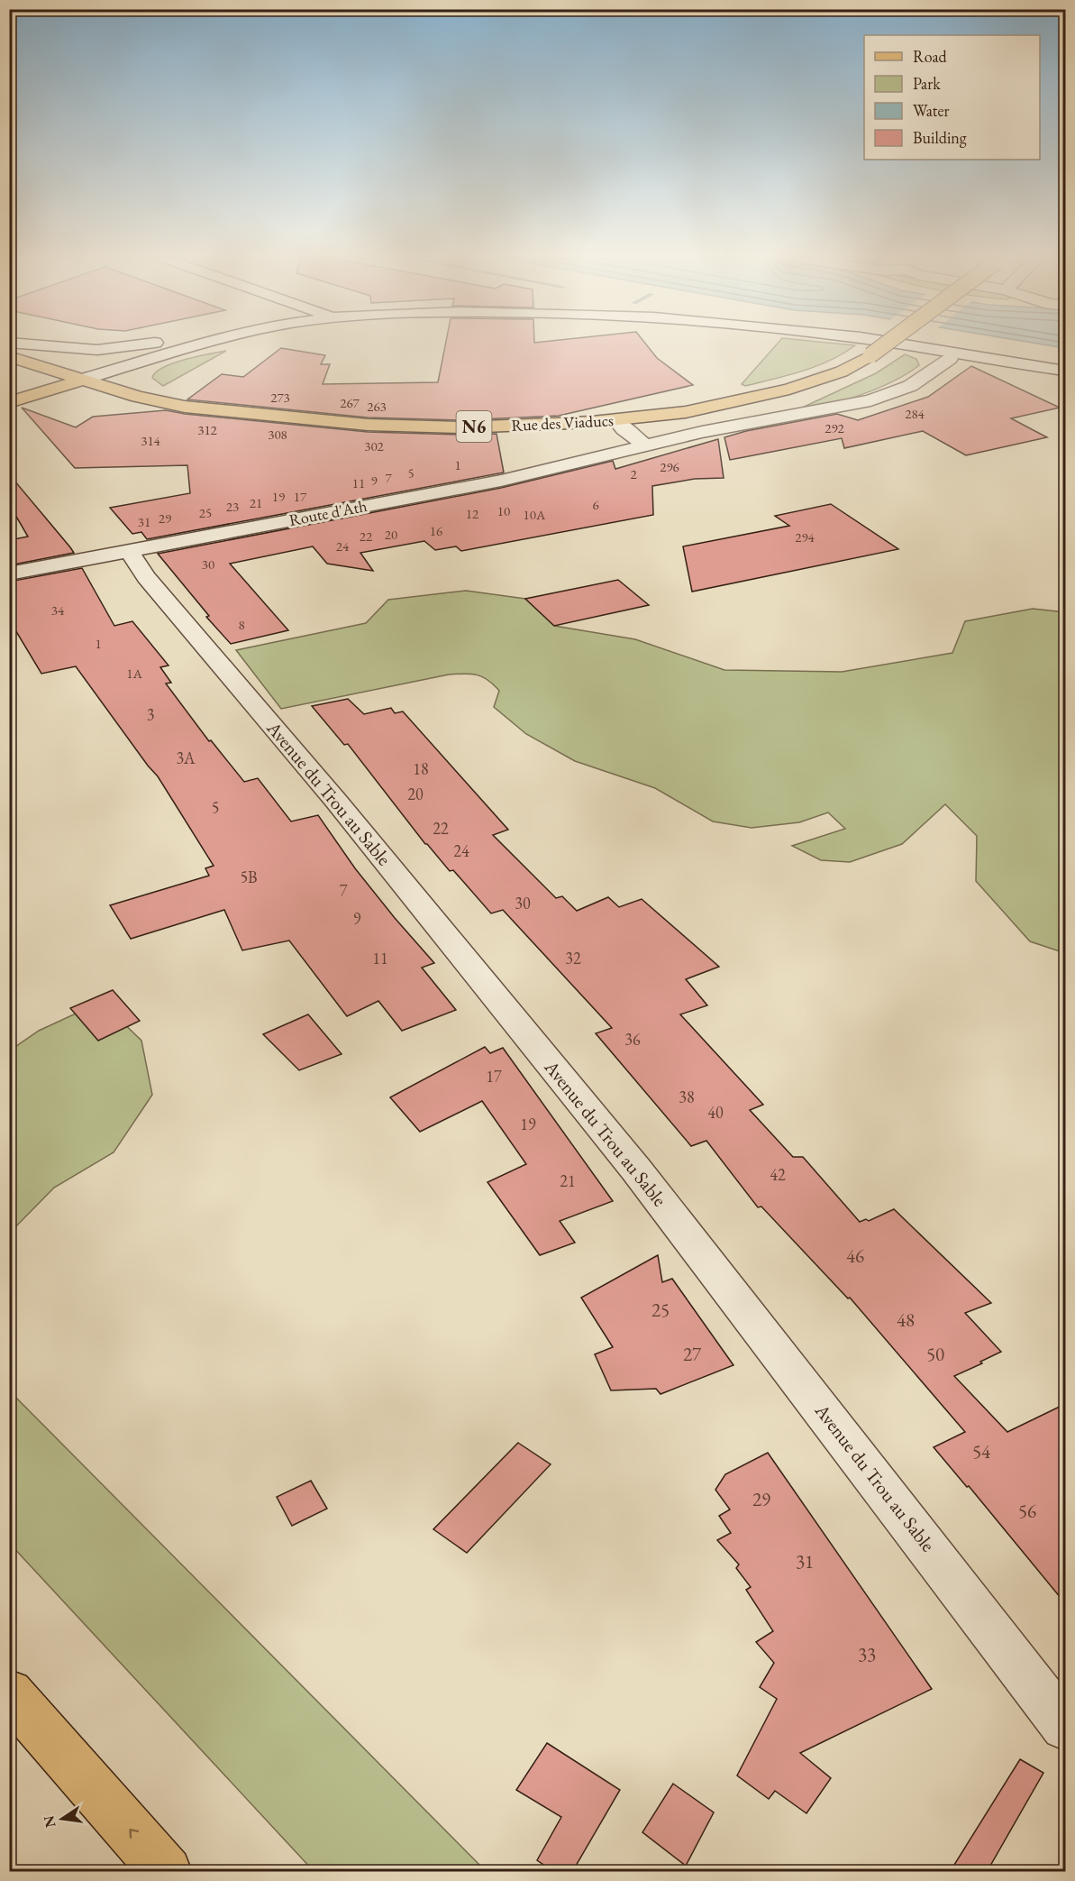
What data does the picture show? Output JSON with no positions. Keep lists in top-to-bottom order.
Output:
{
  "streets": {
    "main road": ["Rue des Viaducs", "N6"],
    "street": ["Route d'Ath", "Avenue du Trou au Sable"]
  },
  "crossings": [
    ["Route d'Ath", "Avenue du Trou au Sable"]
  ],
  "house_numbers": [
    "273",
    "267",
    "263",
    "284",
    "292",
    "312",
    "308",
    "314",
    "302",
    "1",
    "296",
    "5",
    "2",
    "7",
    "9",
    "11",
    "19",
    "17",
    "21",
    "6",
    "23",
    "10",
    "25",
    "12",
    "10A",
    "29",
    "31",
    "16",
    "20",
    "22",
    "294",
    "24",
    "30",
    "34",
    "8",
    "1",
    "1A",
    "3",
    "3A",
    "18",
    "20",
    "5",
    "22",
    "24",
    "5B",
    "7",
    "30",
    "9",
    "11",
    "32",
    "36",
    "17",
    "38",
    "40",
    "19",
    "42",
    "21",
    "46",
    "25",
    "48",
    "27",
    "50",
    "54",
    "29",
    "56",
    "31",
    "33"
  ],
  "legend": [
    "Road",
    "Park",
    "Water",
    "Building"
  ],
  "north": "left"
}
